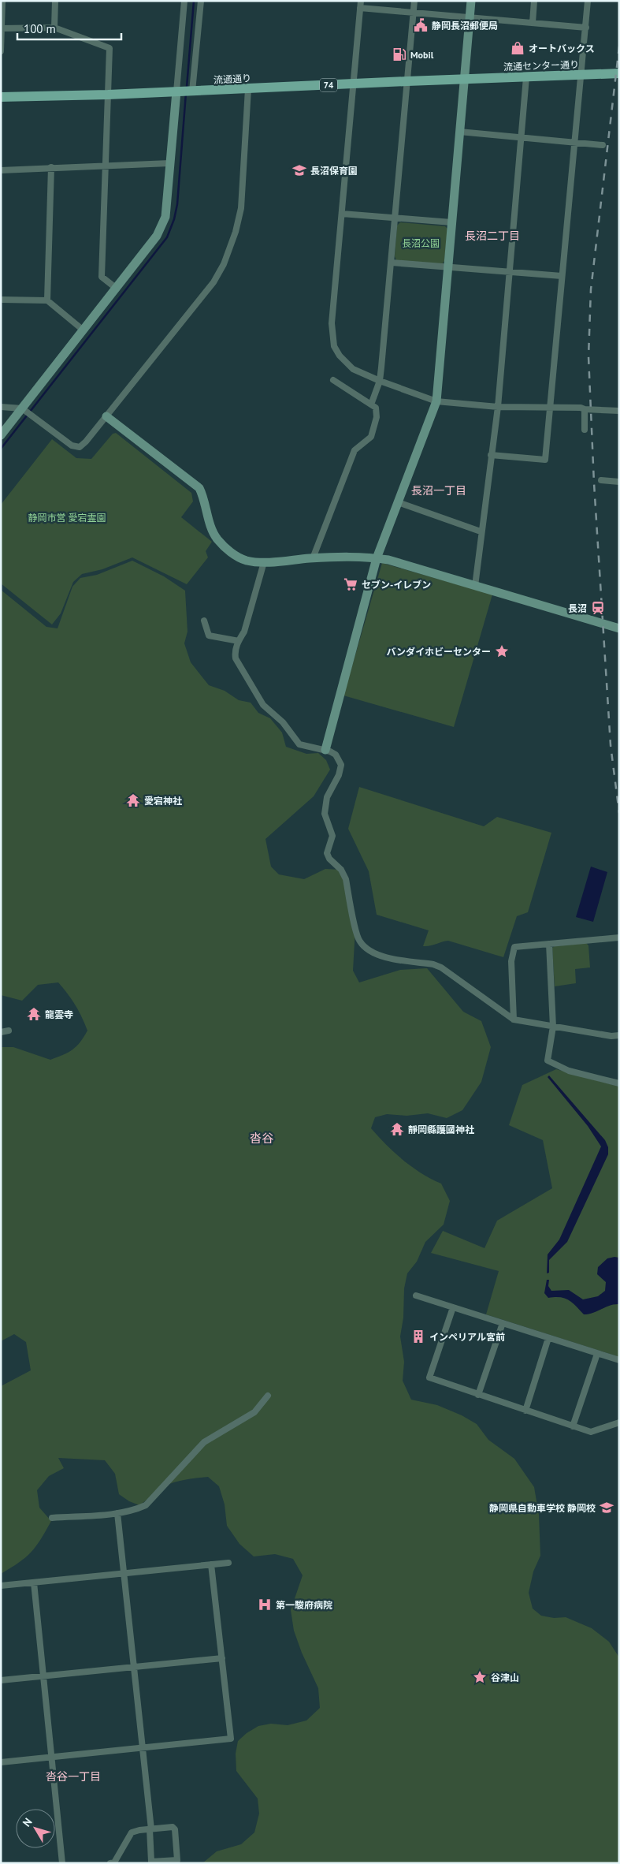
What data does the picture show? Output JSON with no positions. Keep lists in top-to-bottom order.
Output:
{
  "streets": {
    "main road": ["流通センター通り", "流通通り", "74"]
  },
  "crossings": [
    ["流通センター通り", "流通通り"]
  ],
  "districts": [
    "長沼二丁目",
    "長沼一丁目",
    "沓谷",
    "沓谷一丁目"
  ],
  "parks": ["長沼公園", "静岡市営 愛宕霊園"],
  "places": {
    "public building": ["静岡長沼郵便局"],
    "shop": ["オートバックス"],
    "fuel station": ["Mobil"],
    "school or university": ["長沼保育園", "静岡県自動車学校 静岡校"],
    "supermarket": ["セブン-イレブン"],
    "station": ["長沼"],
    "place": ["バンダイホビーセンター", "谷津山"],
    "temple": ["愛宕神社", "龍雲寺", "靜岡縣護國神社"],
    "building": ["インペリアル宮前"],
    "hospital": ["第一駿府病院"]
  },
  "scale_bar": "100 m",
  "north": "top left"
}
